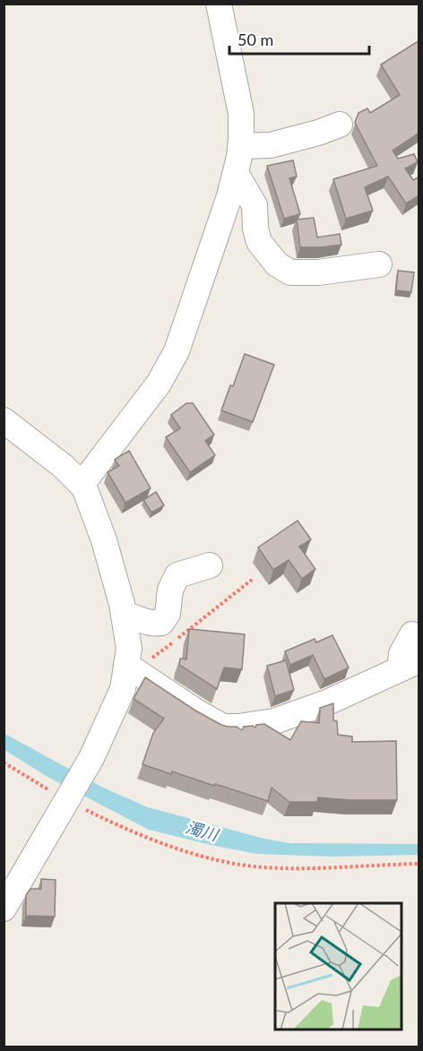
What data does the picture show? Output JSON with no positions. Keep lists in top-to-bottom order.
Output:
{
  "water": ["濁川"],
  "scale_bar": "50 m"
}
